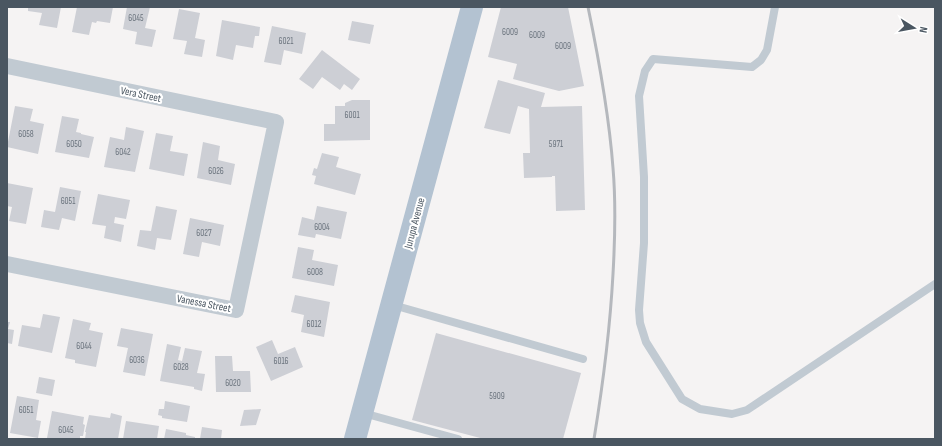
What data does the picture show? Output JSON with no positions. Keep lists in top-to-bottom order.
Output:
{
  "streets": {
    "main road": ["Jurupa Avenue"],
    "street": ["Vera Street", "Vanessa Street"]
  },
  "crossings": [
    ["Vera Street", "Vanessa Street"]
  ],
  "house_numbers": [
    "6045",
    "6009",
    "6009",
    "6021",
    "6009",
    "6001",
    "6058",
    "6050",
    "5971",
    "6042",
    "6026",
    "6051",
    "6004",
    "6027",
    "6008",
    "6012",
    "6044",
    "6036",
    "6016",
    "6028",
    "6020",
    "5909",
    "6051",
    "6045"
  ],
  "north": "right"
}
